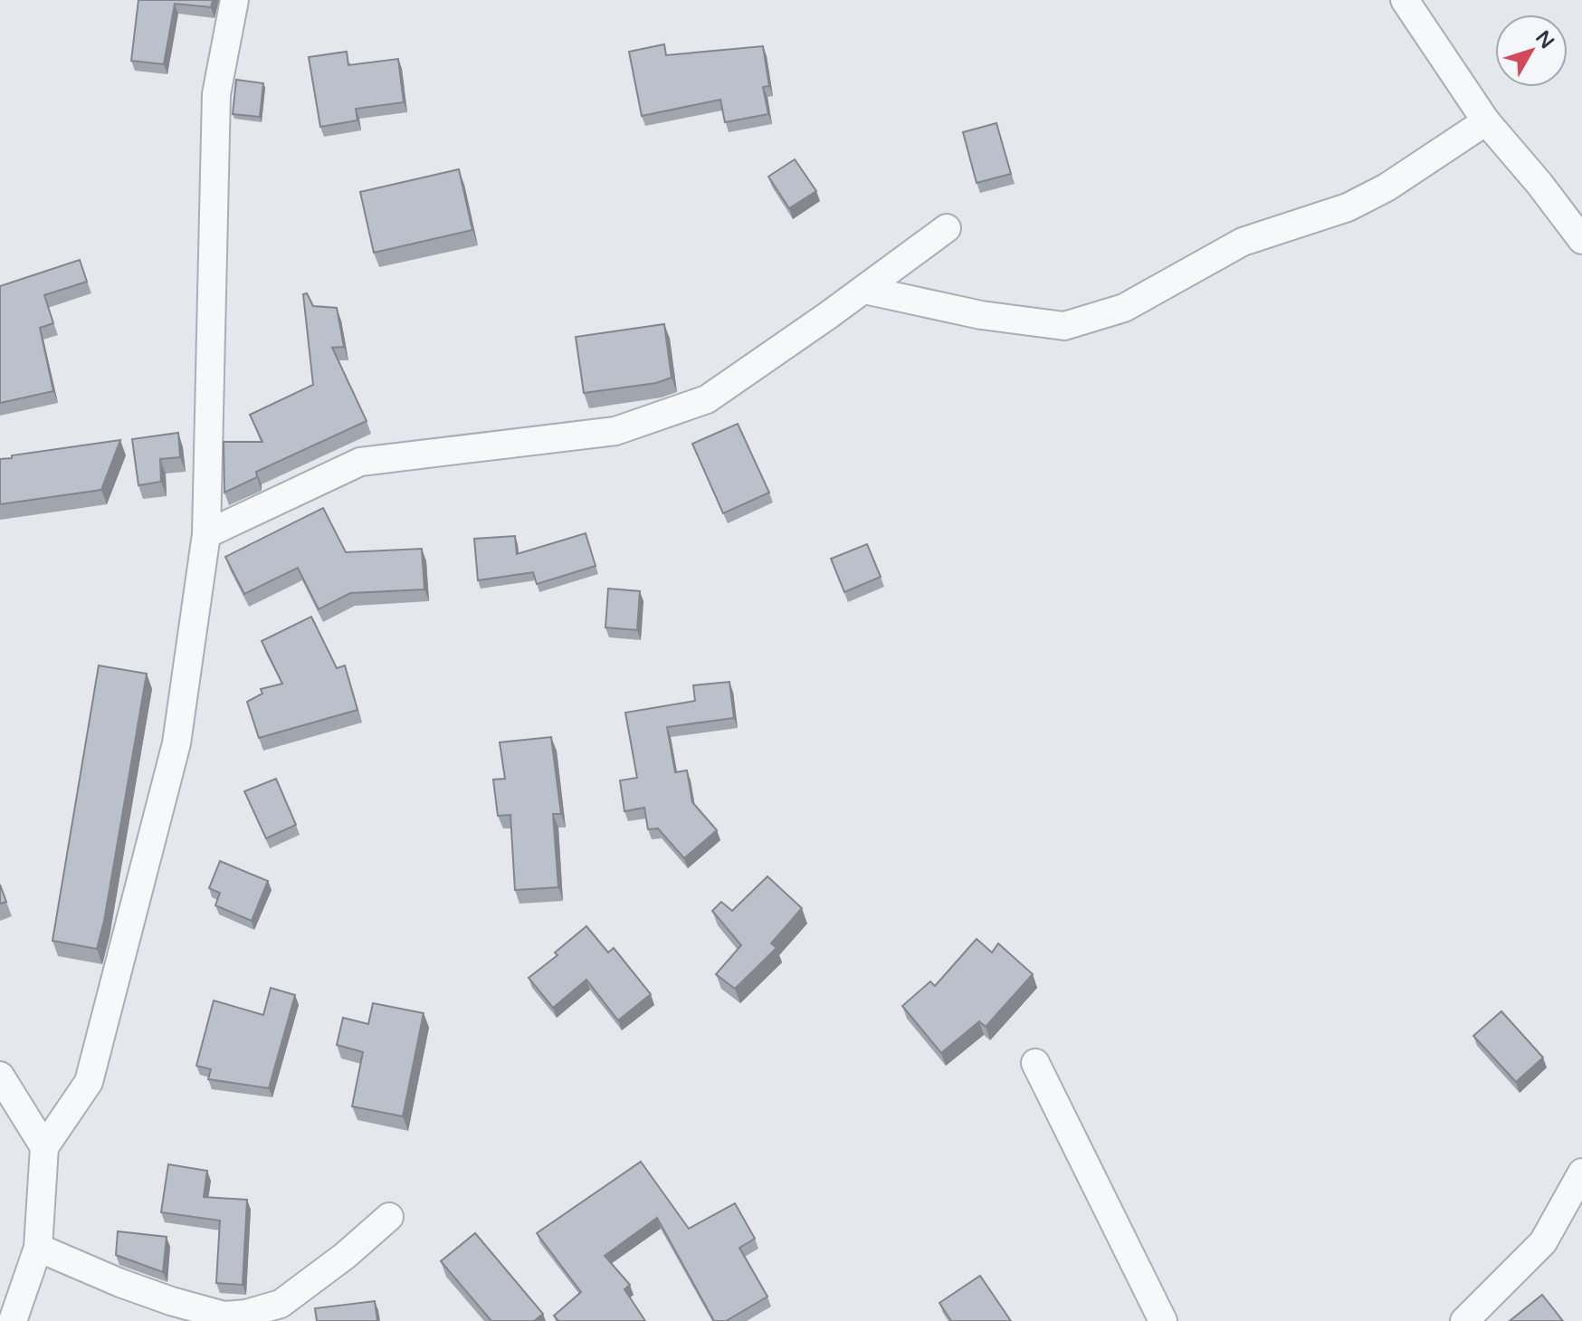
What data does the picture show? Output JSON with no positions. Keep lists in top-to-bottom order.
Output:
{
  "north": "top right"
}
